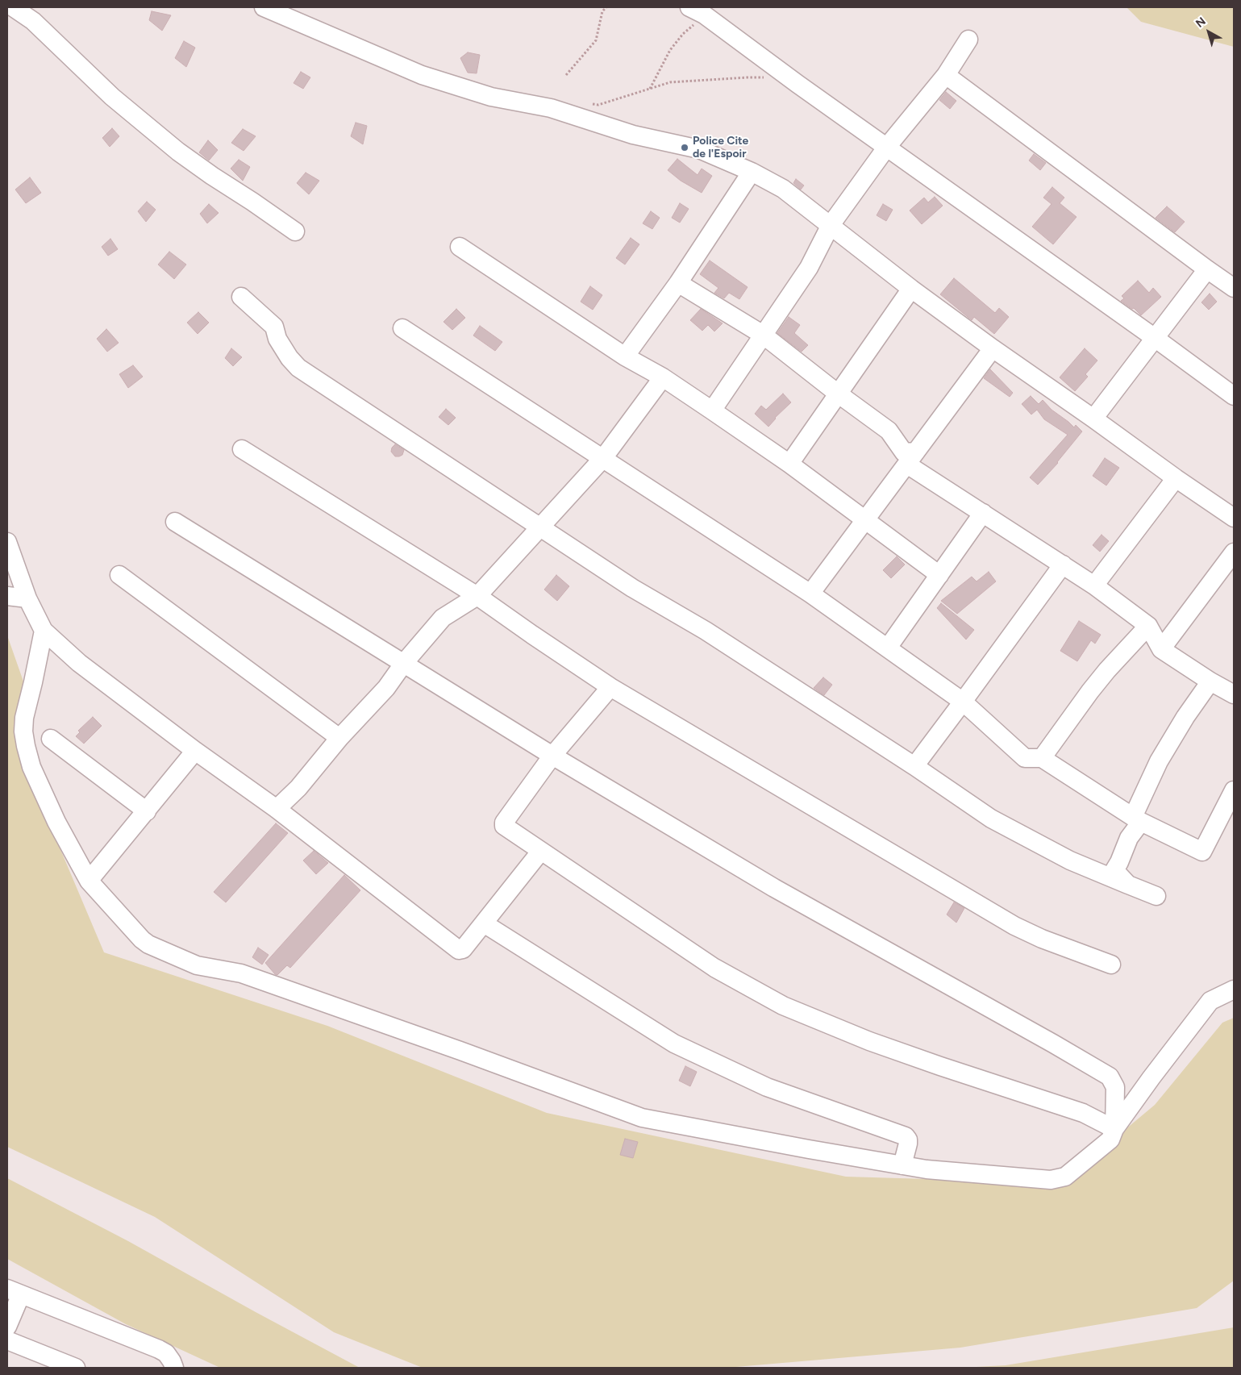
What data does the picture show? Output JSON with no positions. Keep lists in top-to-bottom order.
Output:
{
  "places": ["Police Cite de l'Espoir"],
  "north": "top left"
}
